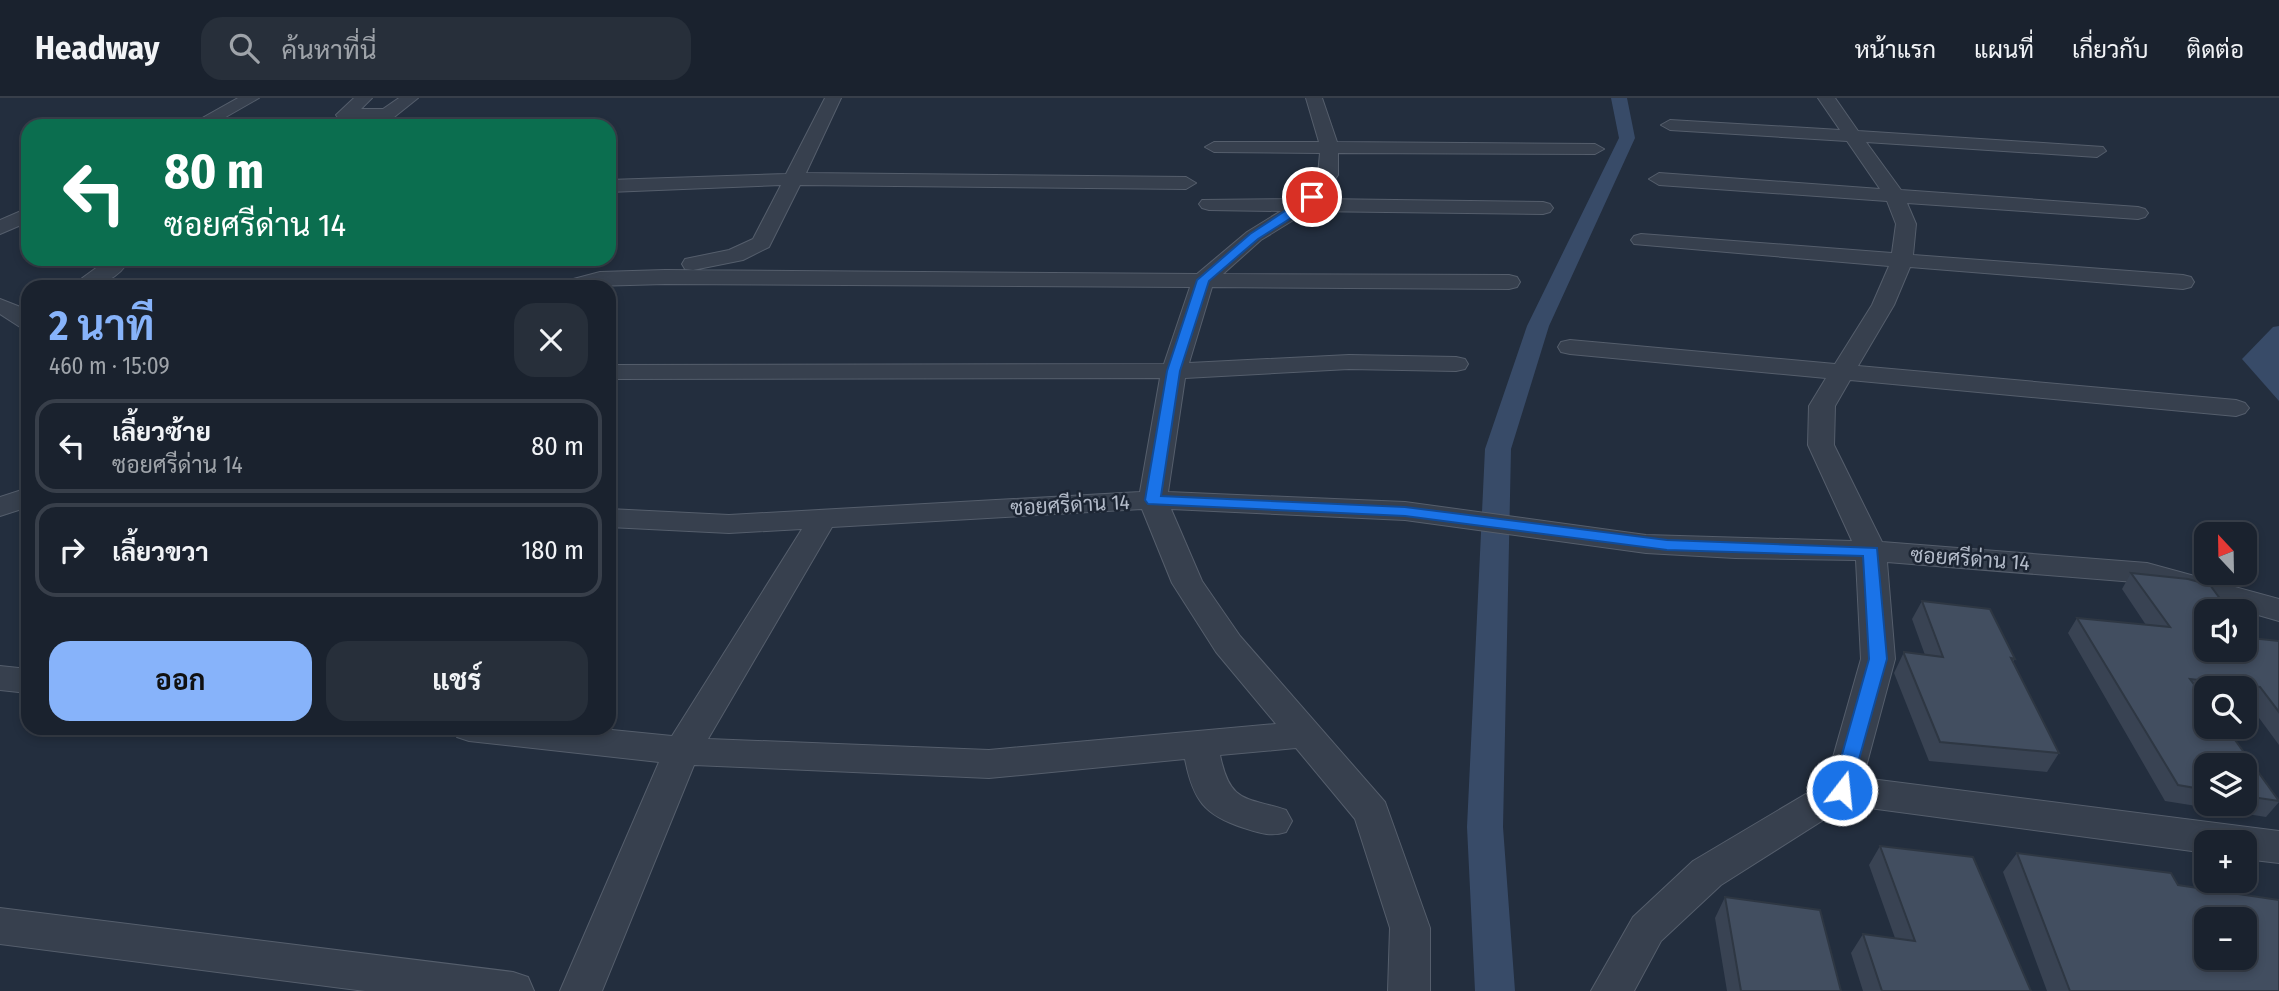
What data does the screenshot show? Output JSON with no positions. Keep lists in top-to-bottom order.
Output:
{
  "streets": {
    "street": ["ซอยศรีด่าน 14"]
  },
  "north": "top",
  "page": {
    "header": "Headway",
    "search": "ค้นหาที่นี่",
    "nav": [
      "หน้าแรก",
      "แผนที่",
      "เกี่ยวกับ",
      "ติดต่อ"
    ],
    "turn": ["80 m", "ซอยศรีด่าน 14"],
    "heading": ["2 นาที", "460 m · 15:09"],
    "list": [
      {
        "name": "เลี้ยวซ้าย",
        "note": "ซอยศรีด่าน 14",
        "value": "80 m"
      },
      {
        "name": "เลี้ยวขวา",
        "value": "180 m"
      }
    ],
    "map_buttons": ["+", "−"],
    "buttons": ["ออก", "แชร์"]
  }
}
